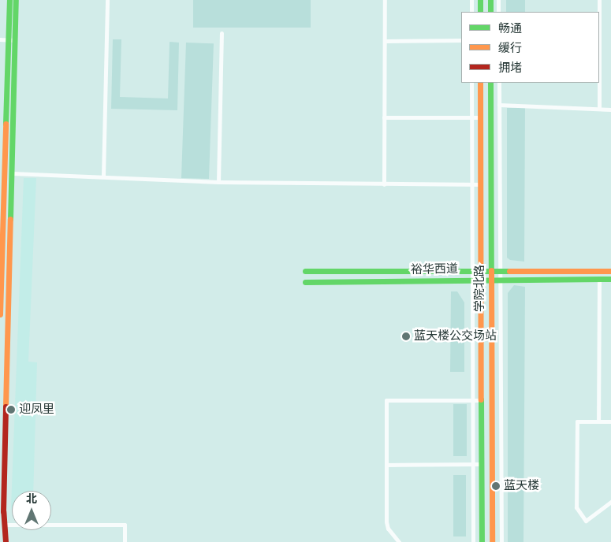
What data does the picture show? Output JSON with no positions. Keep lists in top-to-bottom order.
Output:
{
  "streets": {
    "main road": ["裕华西道", "学院北路"]
  },
  "crossings": [
    ["裕华西道", "学院北路"]
  ],
  "places": ["蓝天楼公交场站", "迎凤里", "蓝天楼"],
  "legend": ["畅通", "缓行", "拥堵"],
  "north": "top"
}
